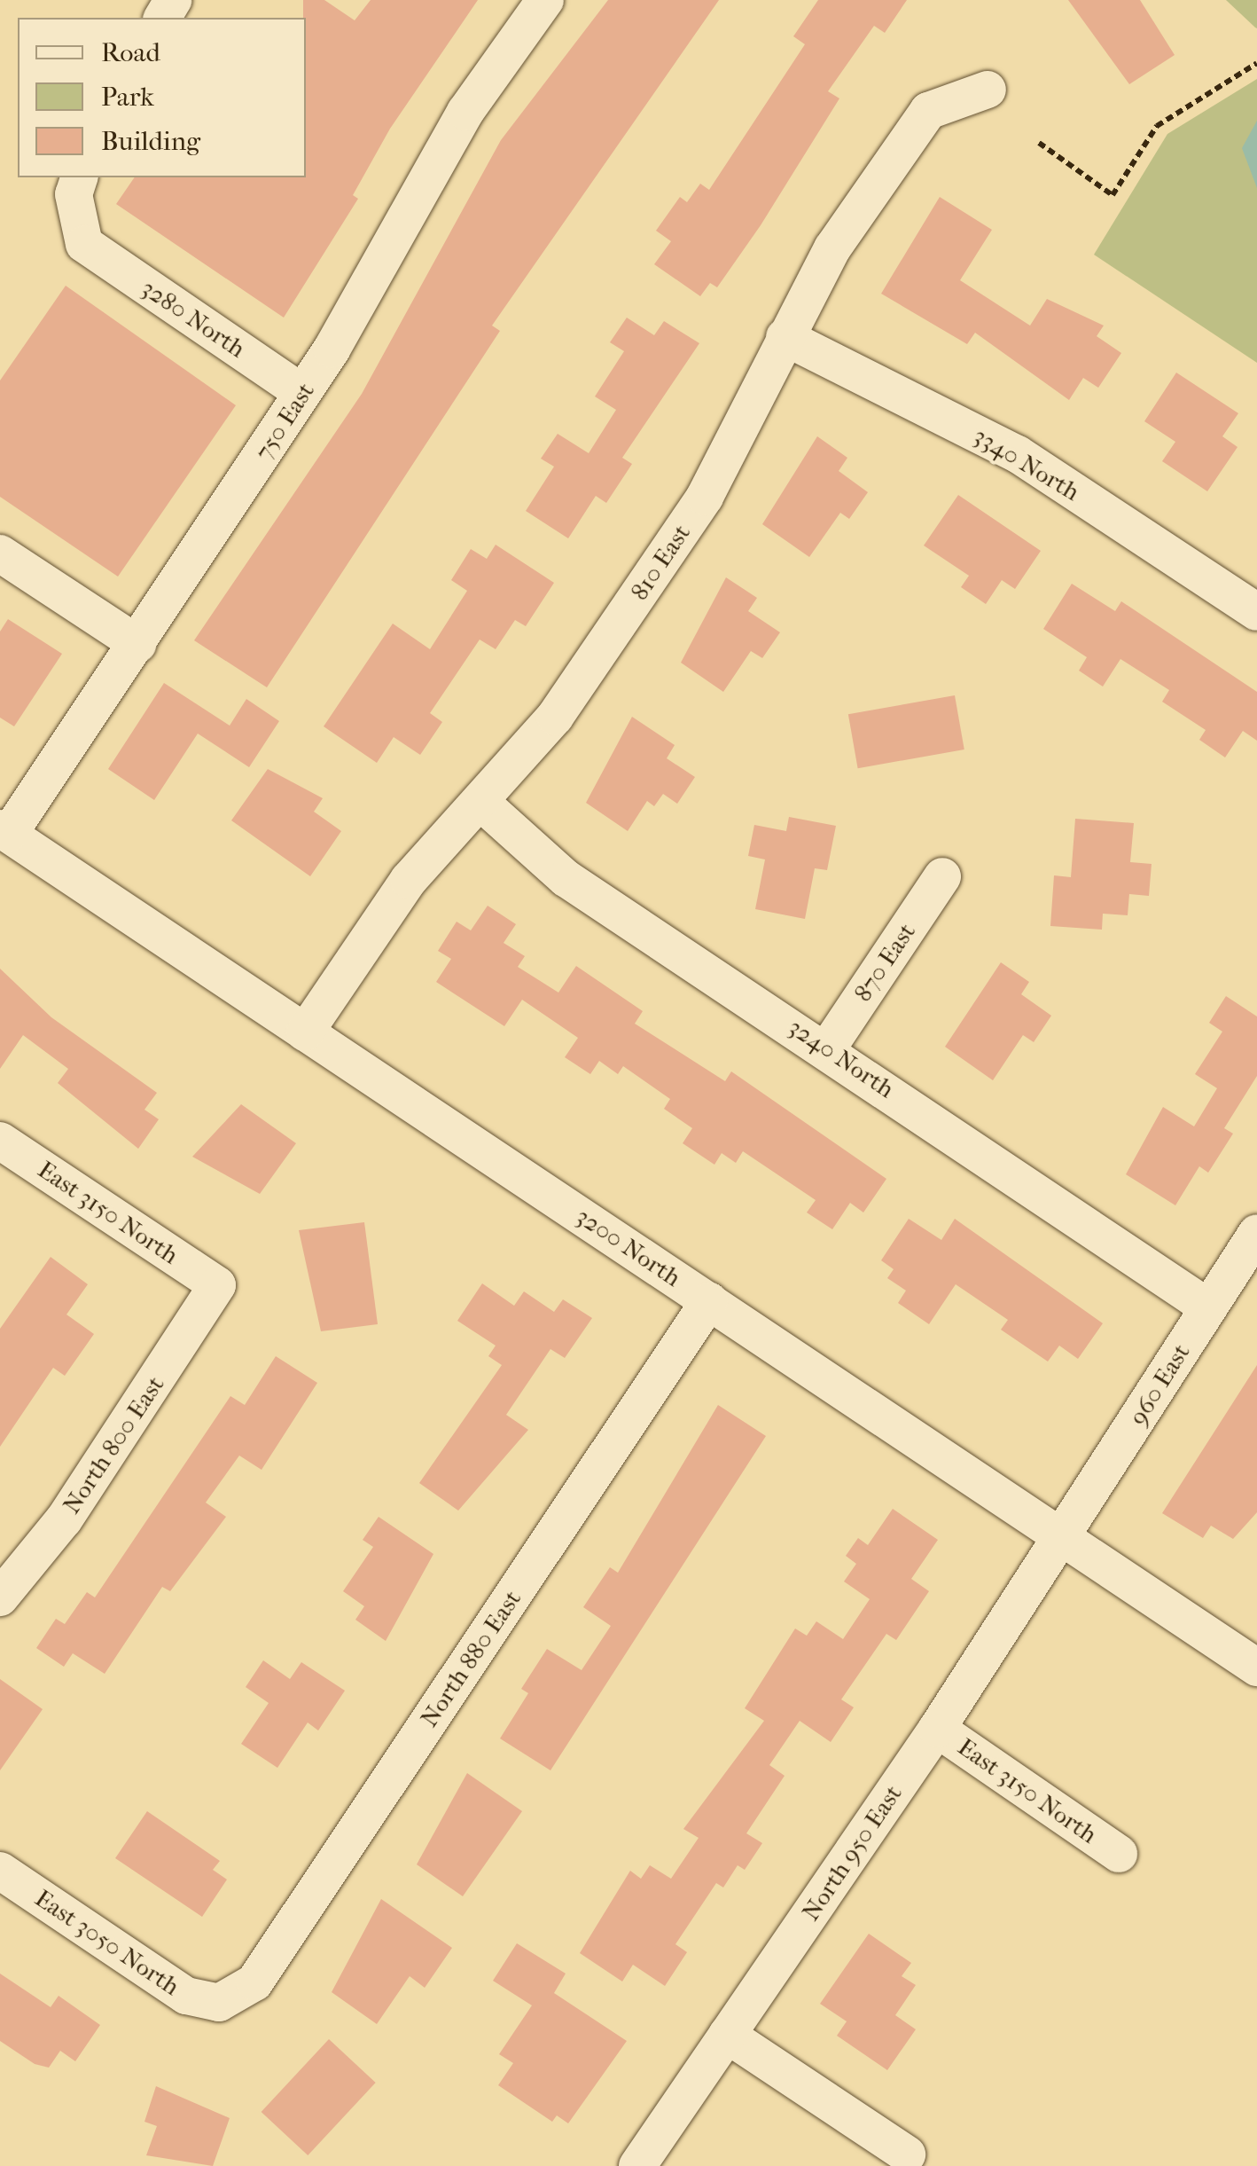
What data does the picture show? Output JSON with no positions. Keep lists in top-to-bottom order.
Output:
{
  "streets": {
    "street": [
      "3280 North",
      "750 East",
      "3340 North",
      "810 East",
      "870 East",
      "3240 North",
      "East 3150 North",
      "3200 North",
      "960 East",
      "North 800 East",
      "North 880 East",
      "North 950 East",
      "East 3050 North"
    ]
  },
  "crossings": [
    ["3280 North", "750 East"],
    ["750 East", "3200 North"],
    ["3340 North", "810 East"],
    ["810 East", "3240 North"],
    ["810 East", "3200 North"],
    ["870 East", "3240 North"],
    ["3240 North", "960 East"],
    ["East 3150 North", "North 800 East"],
    ["East 3150 North", "North 950 East"],
    ["3200 North", "960 East"],
    ["3200 North", "North 880 East"],
    ["3200 North", "North 950 East"],
    ["960 East", "North 950 East"],
    ["North 880 East", "East 3050 North"]
  ],
  "legend": ["Road", "Park", "Building"]
}
